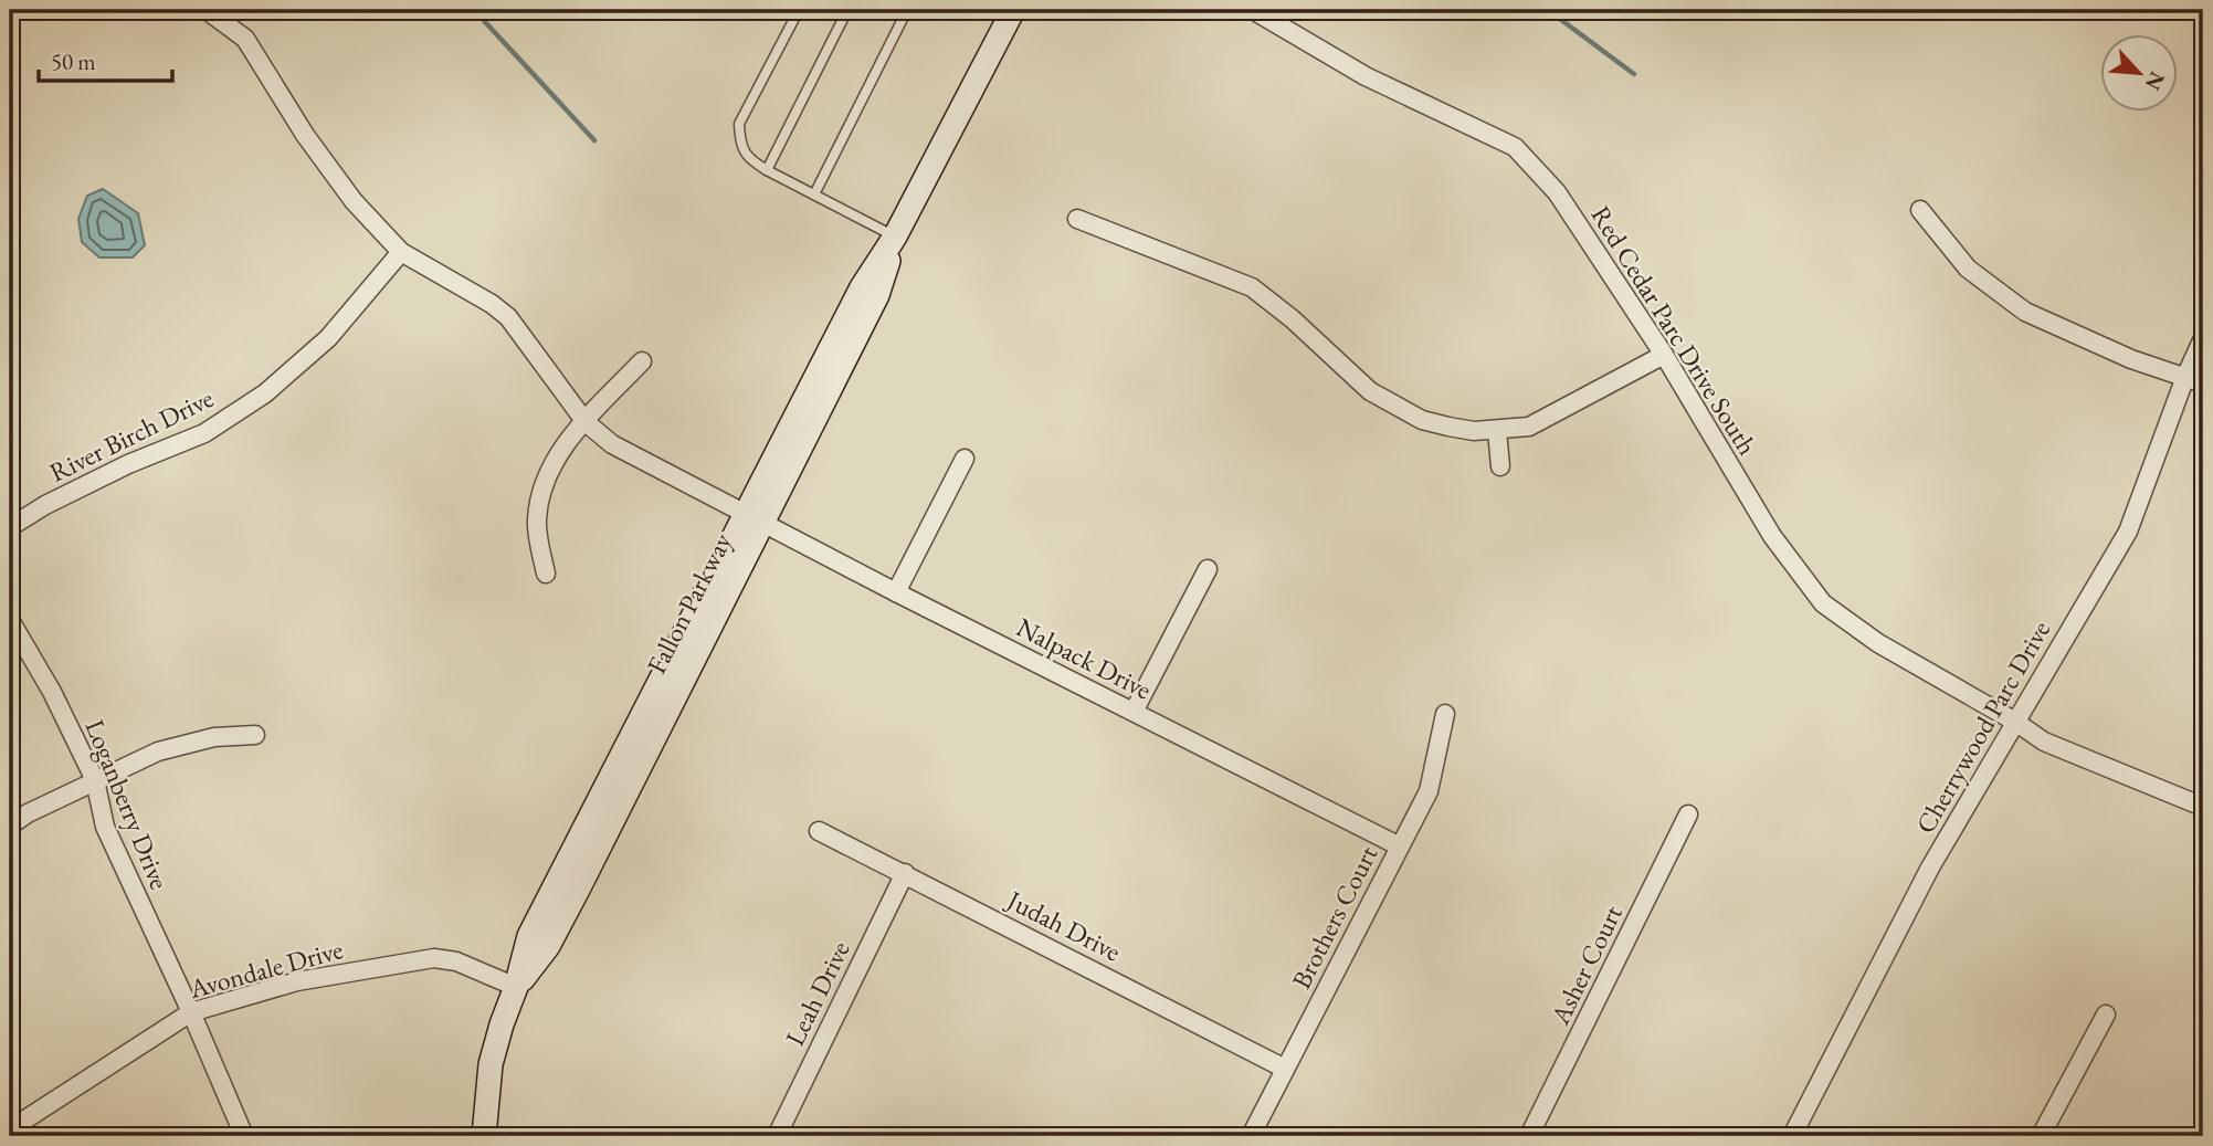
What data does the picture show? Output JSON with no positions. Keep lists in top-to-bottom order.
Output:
{
  "streets": {
    "street": [
      "Red Cedar Parc Drive South",
      "River Birch Drive",
      "Fallon Parkway",
      "Nalpack Drive",
      "Cherrywood Parc Drive",
      "Loganberry Drive",
      "Brothers Court",
      "Judah Drive",
      "Asher Court",
      "Avondale Drive",
      "Leah Drive"
    ]
  },
  "crossings": [
    ["Red Cedar Parc Drive South", "Cherrywood Parc Drive"],
    ["River Birch Drive", "Nalpack Drive"],
    ["Fallon Parkway", "Nalpack Drive"],
    ["Fallon Parkway", "Avondale Drive"],
    ["Nalpack Drive", "Brothers Court"],
    ["Loganberry Drive", "Avondale Drive"],
    ["Brothers Court", "Judah Drive"],
    ["Judah Drive", "Leah Drive"]
  ],
  "scale_bar": "50 m",
  "north": "bottom right"
}
